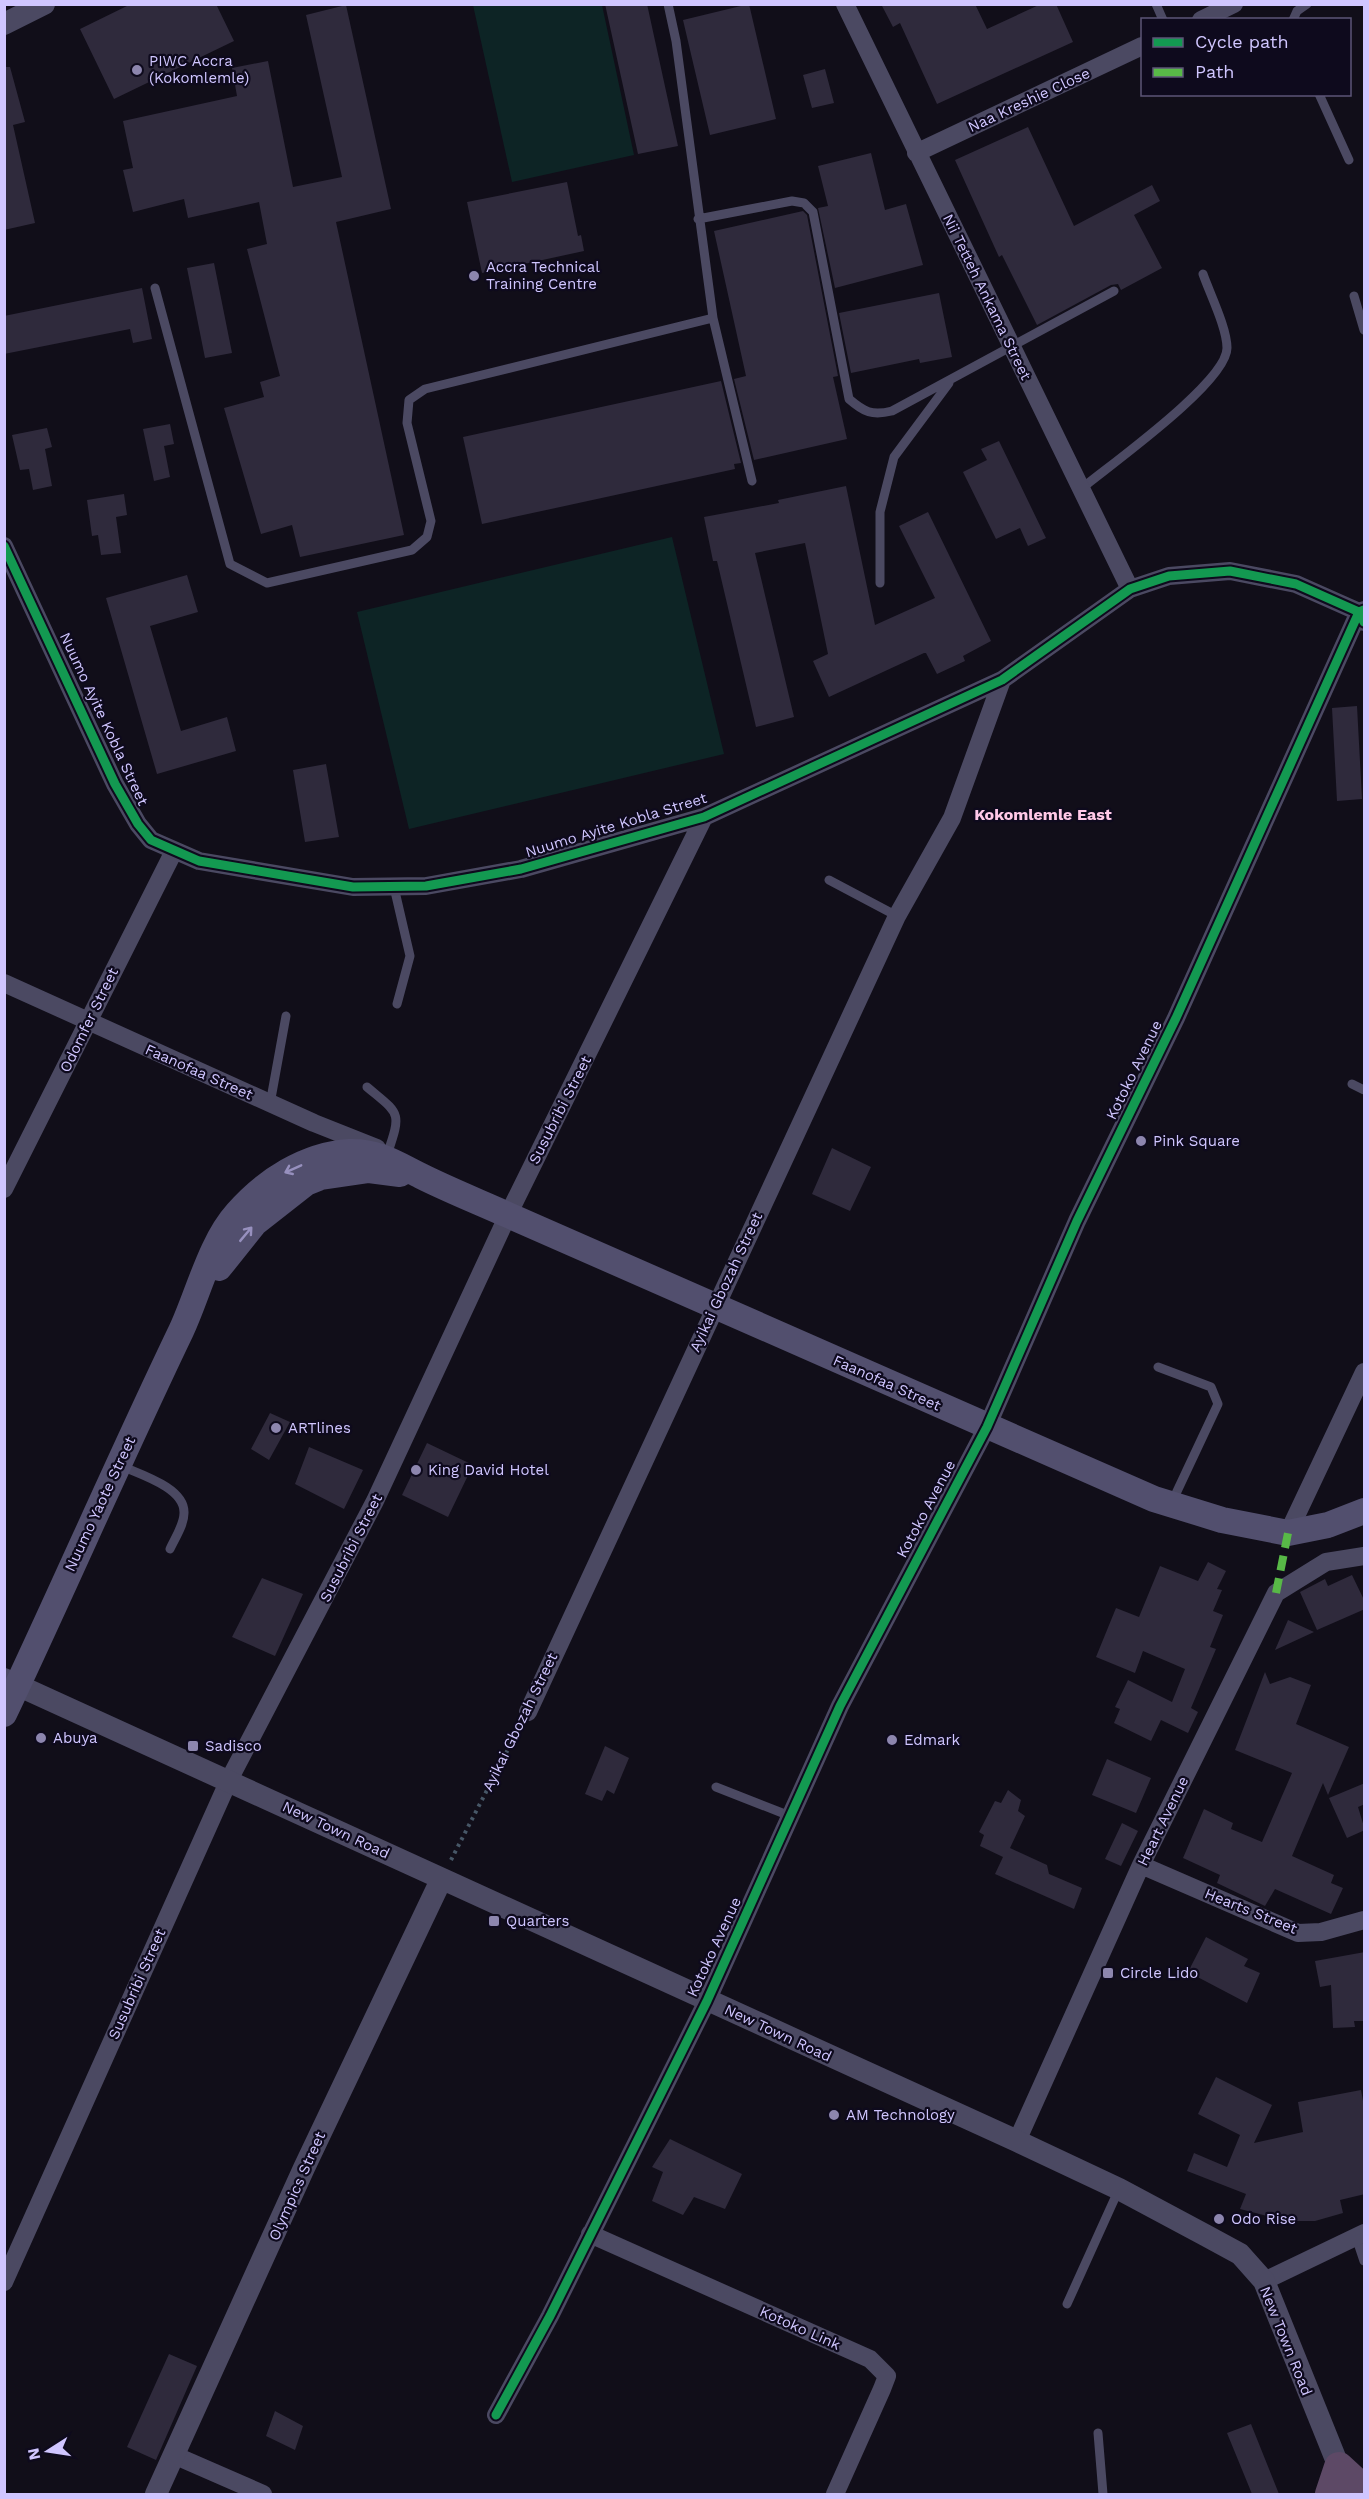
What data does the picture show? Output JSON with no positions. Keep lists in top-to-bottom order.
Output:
{
  "streets": {
    "main road": ["Faanofaa Street", "Nuumo Yaote Street"],
    "street": [
      "Naa Kreshie Close",
      "Nii Tetteh Ankama Street",
      "Nuumo Ayite Kobla Street",
      "Odomfer Street",
      "Kotoko Avenue",
      "Susubribi Street",
      "Ayikai Gbozah Street",
      "Heart Avenue",
      "New Town Road",
      "Hearts Street",
      "Olympics Street",
      "Kotoko Link"
    ]
  },
  "crossings": [
    ["Naa Kreshie Close", "Nii Tetteh Ankama Street"],
    ["Nii Tetteh Ankama Street", "Nuumo Ayite Kobla Street"],
    ["Nuumo Ayite Kobla Street", "Odomfer Street"],
    ["Nuumo Ayite Kobla Street", "Kotoko Avenue"],
    ["Nuumo Ayite Kobla Street", "Susubribi Street"],
    ["Nuumo Ayite Kobla Street", "Ayikai Gbozah Street"],
    ["Odomfer Street", "Faanofaa Street"],
    ["Kotoko Avenue", "Faanofaa Street"],
    ["Kotoko Avenue", "New Town Road"],
    ["Kotoko Avenue", "Kotoko Link"],
    ["Faanofaa Street", "Susubribi Street"],
    ["Faanofaa Street", "Ayikai Gbozah Street"],
    ["Faanofaa Street", "Nuumo Yaote Street"],
    ["Susubribi Street", "New Town Road"],
    ["Ayikai Gbozah Street", "New Town Road"],
    ["Ayikai Gbozah Street", "Olympics Street"],
    ["Nuumo Yaote Street", "New Town Road"],
    ["Heart Avenue", "New Town Road"],
    ["Heart Avenue", "Hearts Street"],
    ["New Town Road", "Olympics Street"]
  ],
  "districts": ["Kokomlemle East"],
  "places": {
    "other": [
      "PIWC Accra (Kokomlemle)",
      "Accra Technical Training Centre",
      "Pink Square",
      "ARTlines",
      "King David Hotel",
      "Abuya",
      "Edmark",
      "AM Technology",
      "Odo Rise"
    ],
    "transit": ["Sadisco", "Quarters", "Circle Lido"]
  },
  "legend": ["Cycle path", "Path"],
  "north": "left"
}
